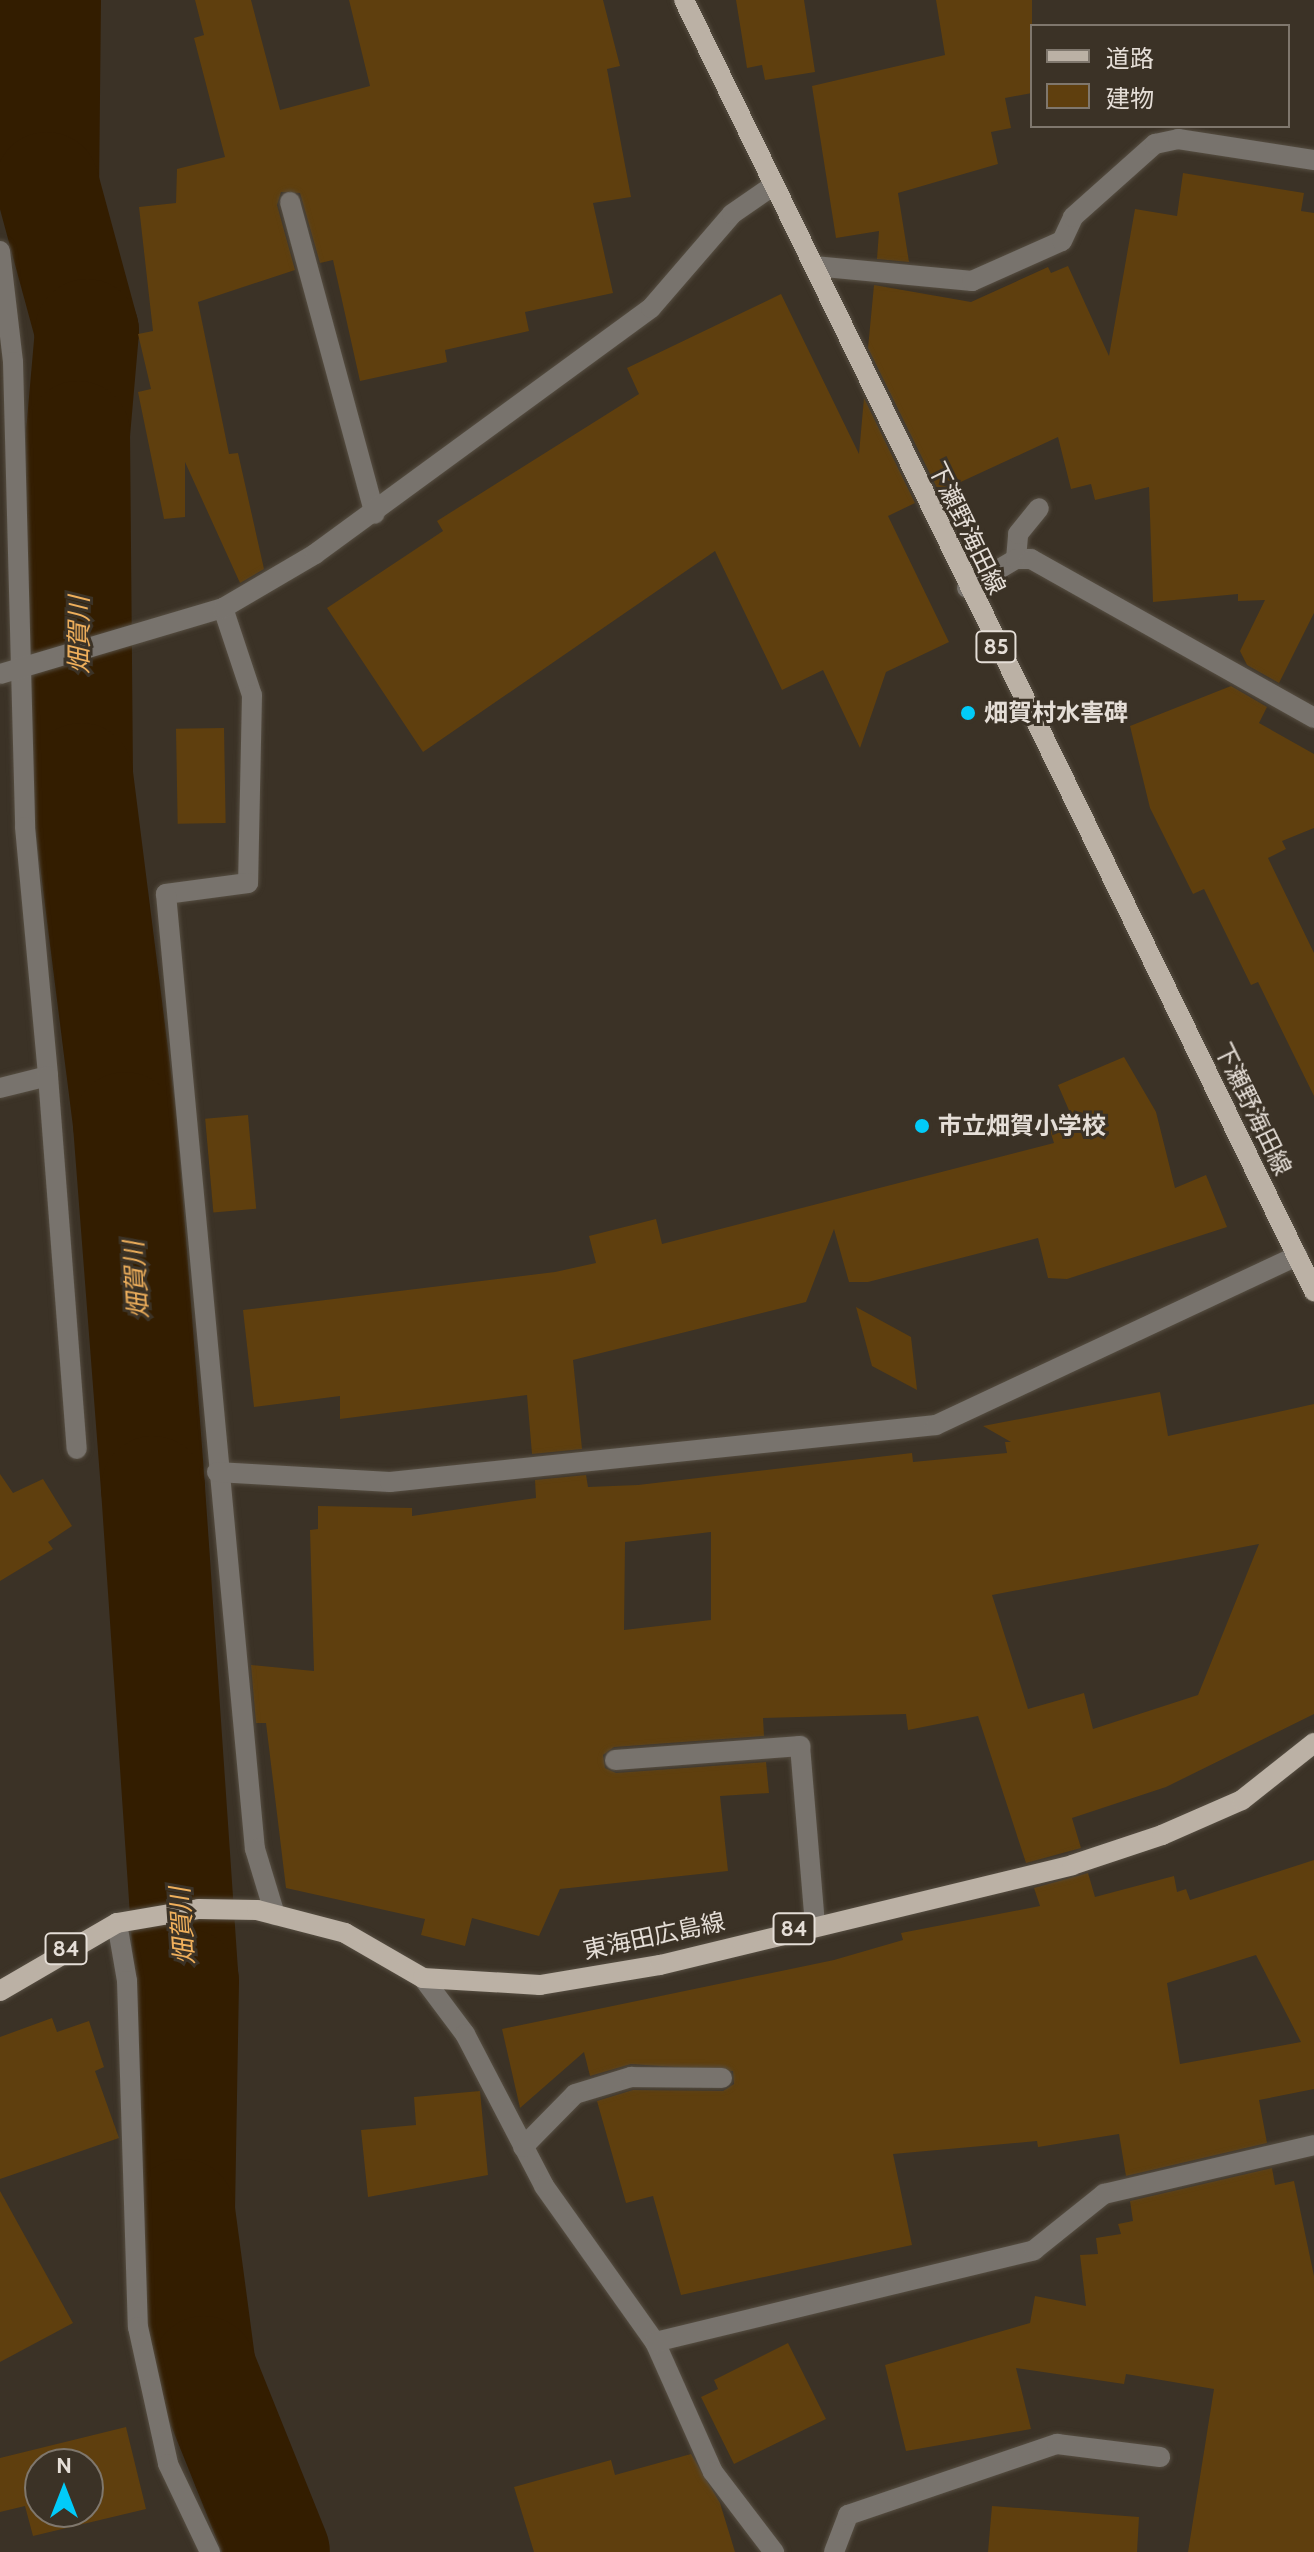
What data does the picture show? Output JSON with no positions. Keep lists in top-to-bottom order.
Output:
{
  "streets": {
    "main road": [
      "下瀬野海田線",
      "85",
      "84",
      "東海田広島線"
    ]
  },
  "water": ["畑賀川"],
  "places": ["畑賀村水害碑", "市立畑賀小学校"],
  "legend": ["道路", "建物"],
  "north": "top"
}
